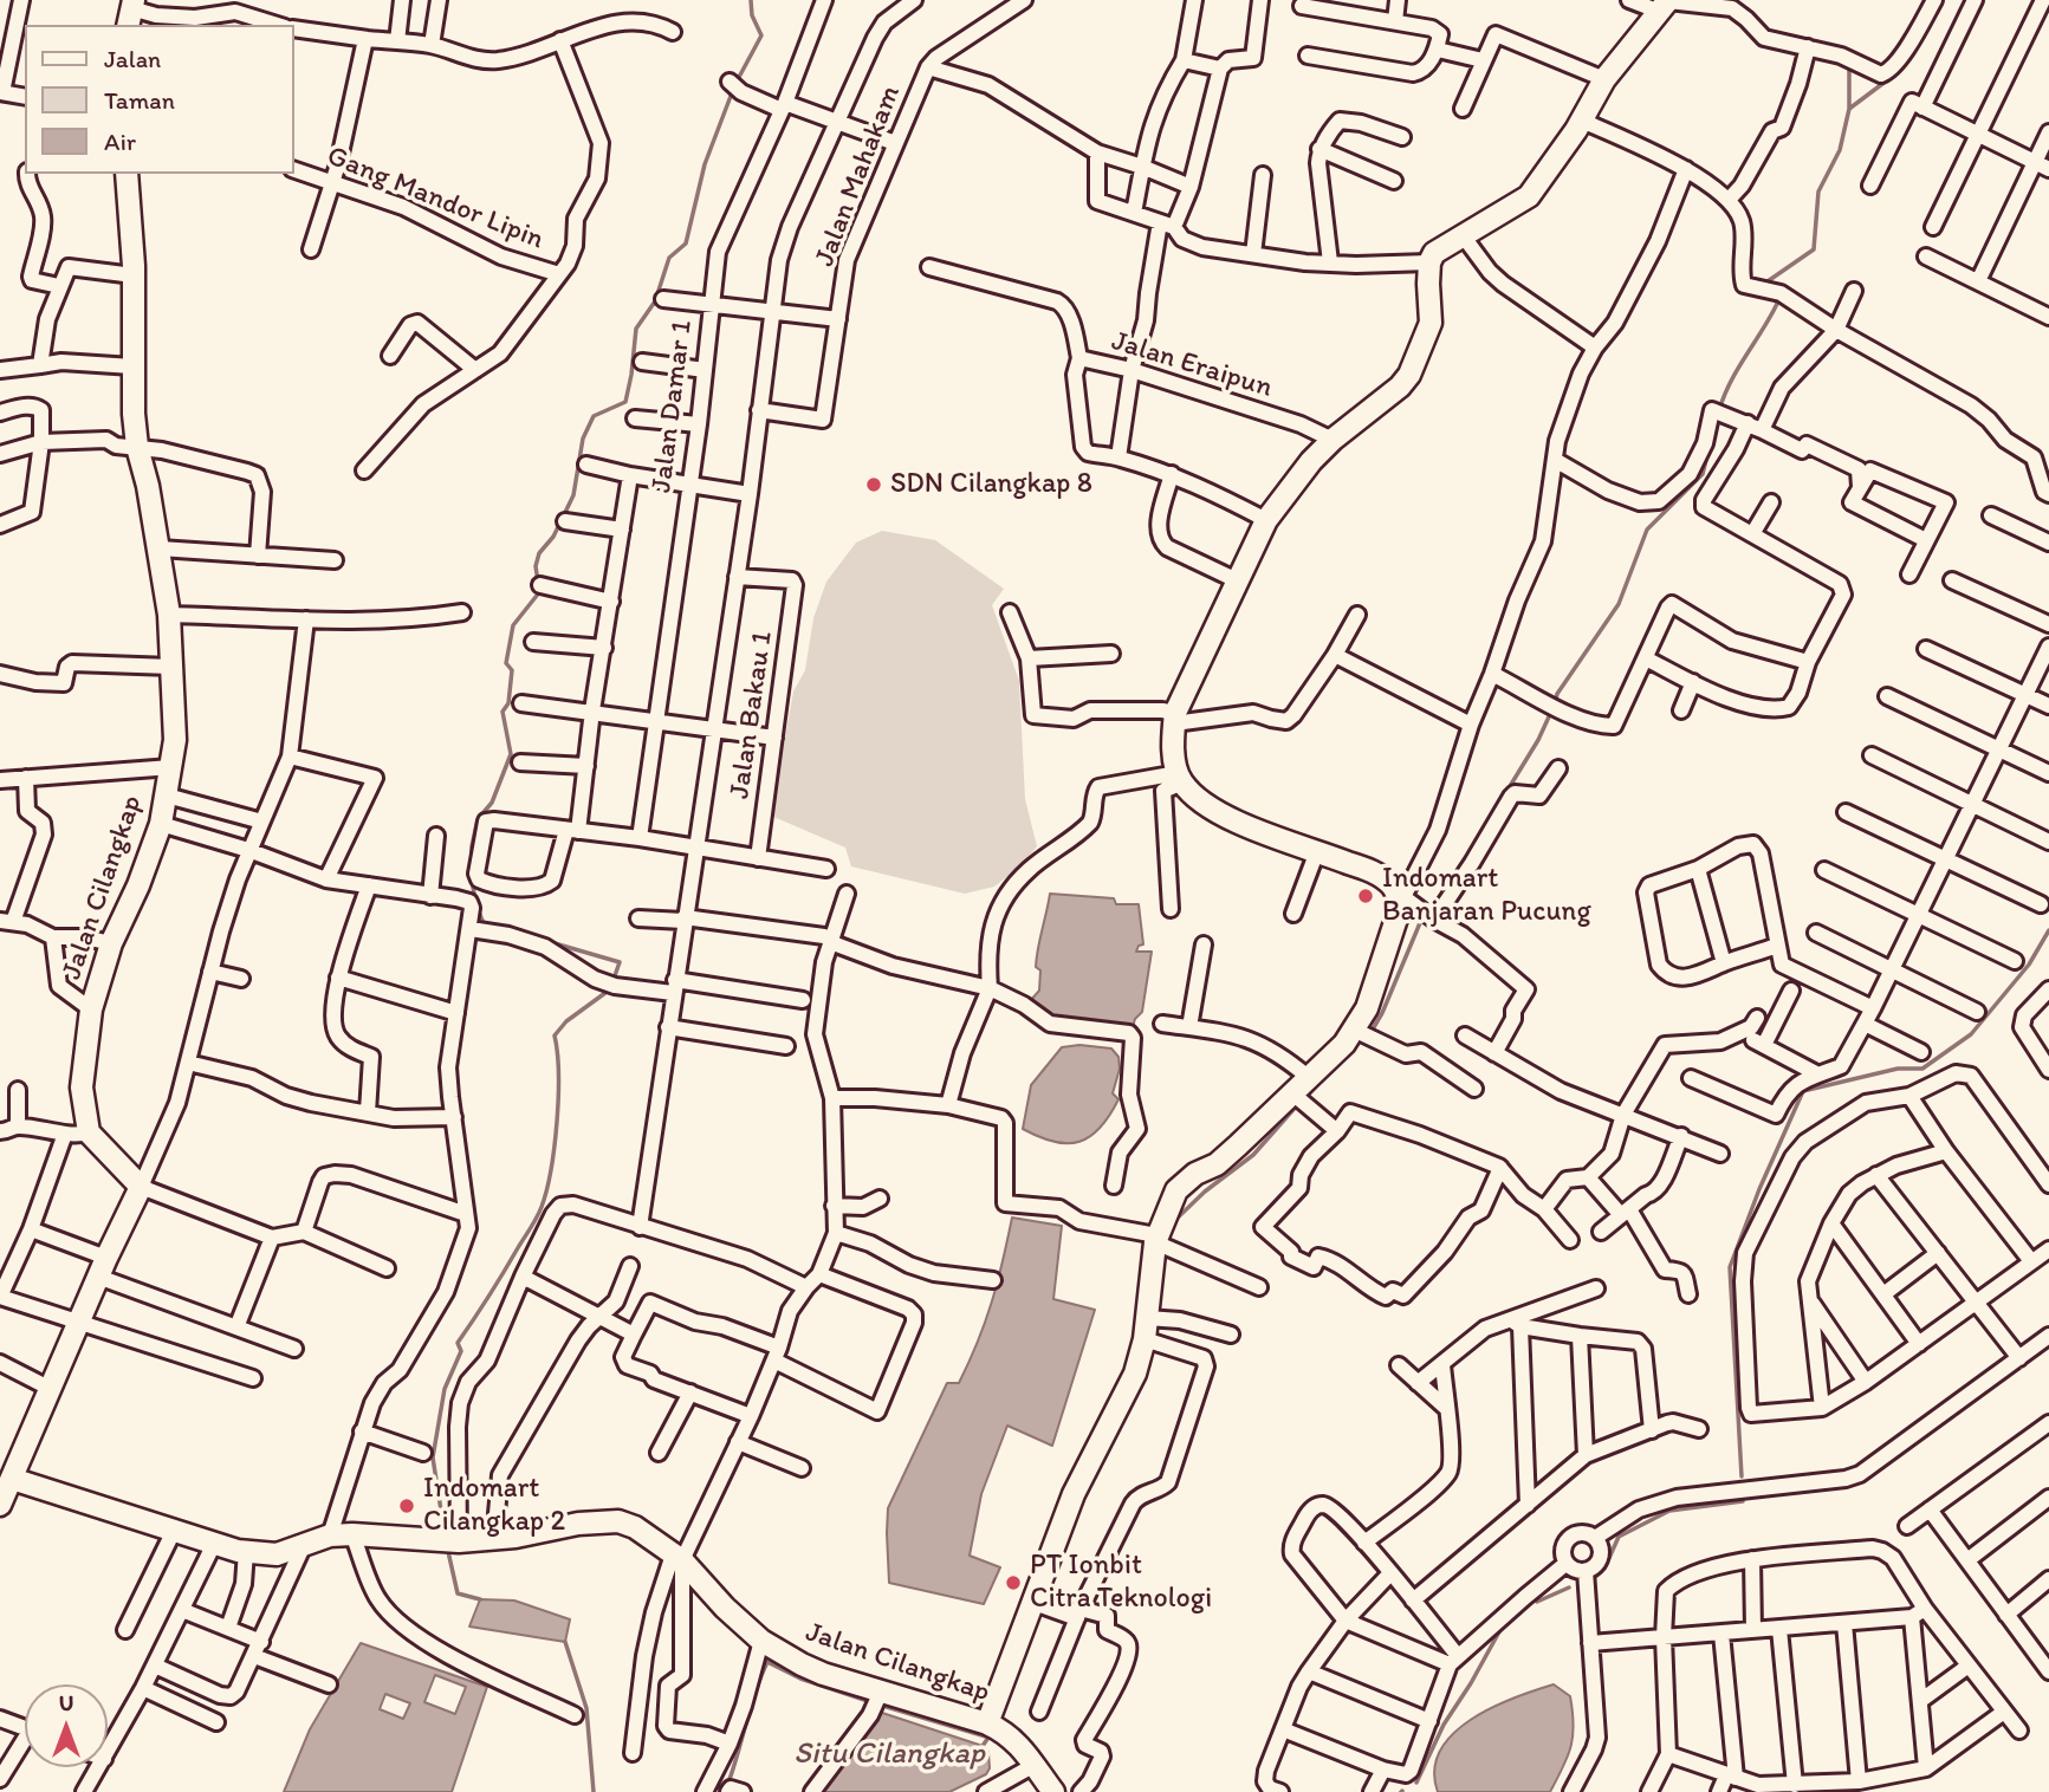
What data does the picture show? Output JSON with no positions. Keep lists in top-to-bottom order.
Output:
{
  "streets": {
    "street": [
      "Jalan Mahakam",
      "Gang Mandor Lipin",
      "Jalan Eraipun",
      "Jalan Damar 1",
      "Jalan Bakau 1",
      "Jalan Cilangkap"
    ]
  },
  "water": ["Situ Cilangkap"],
  "places": [
    "SDN Cilangkap 8",
    "Indomart Banjaran Pucung",
    "Indomart Cilangkap 2",
    "PT Ionbit Citra Teknologi"
  ],
  "legend": ["Jalan", "Taman", "Air"],
  "north": "top"
}
